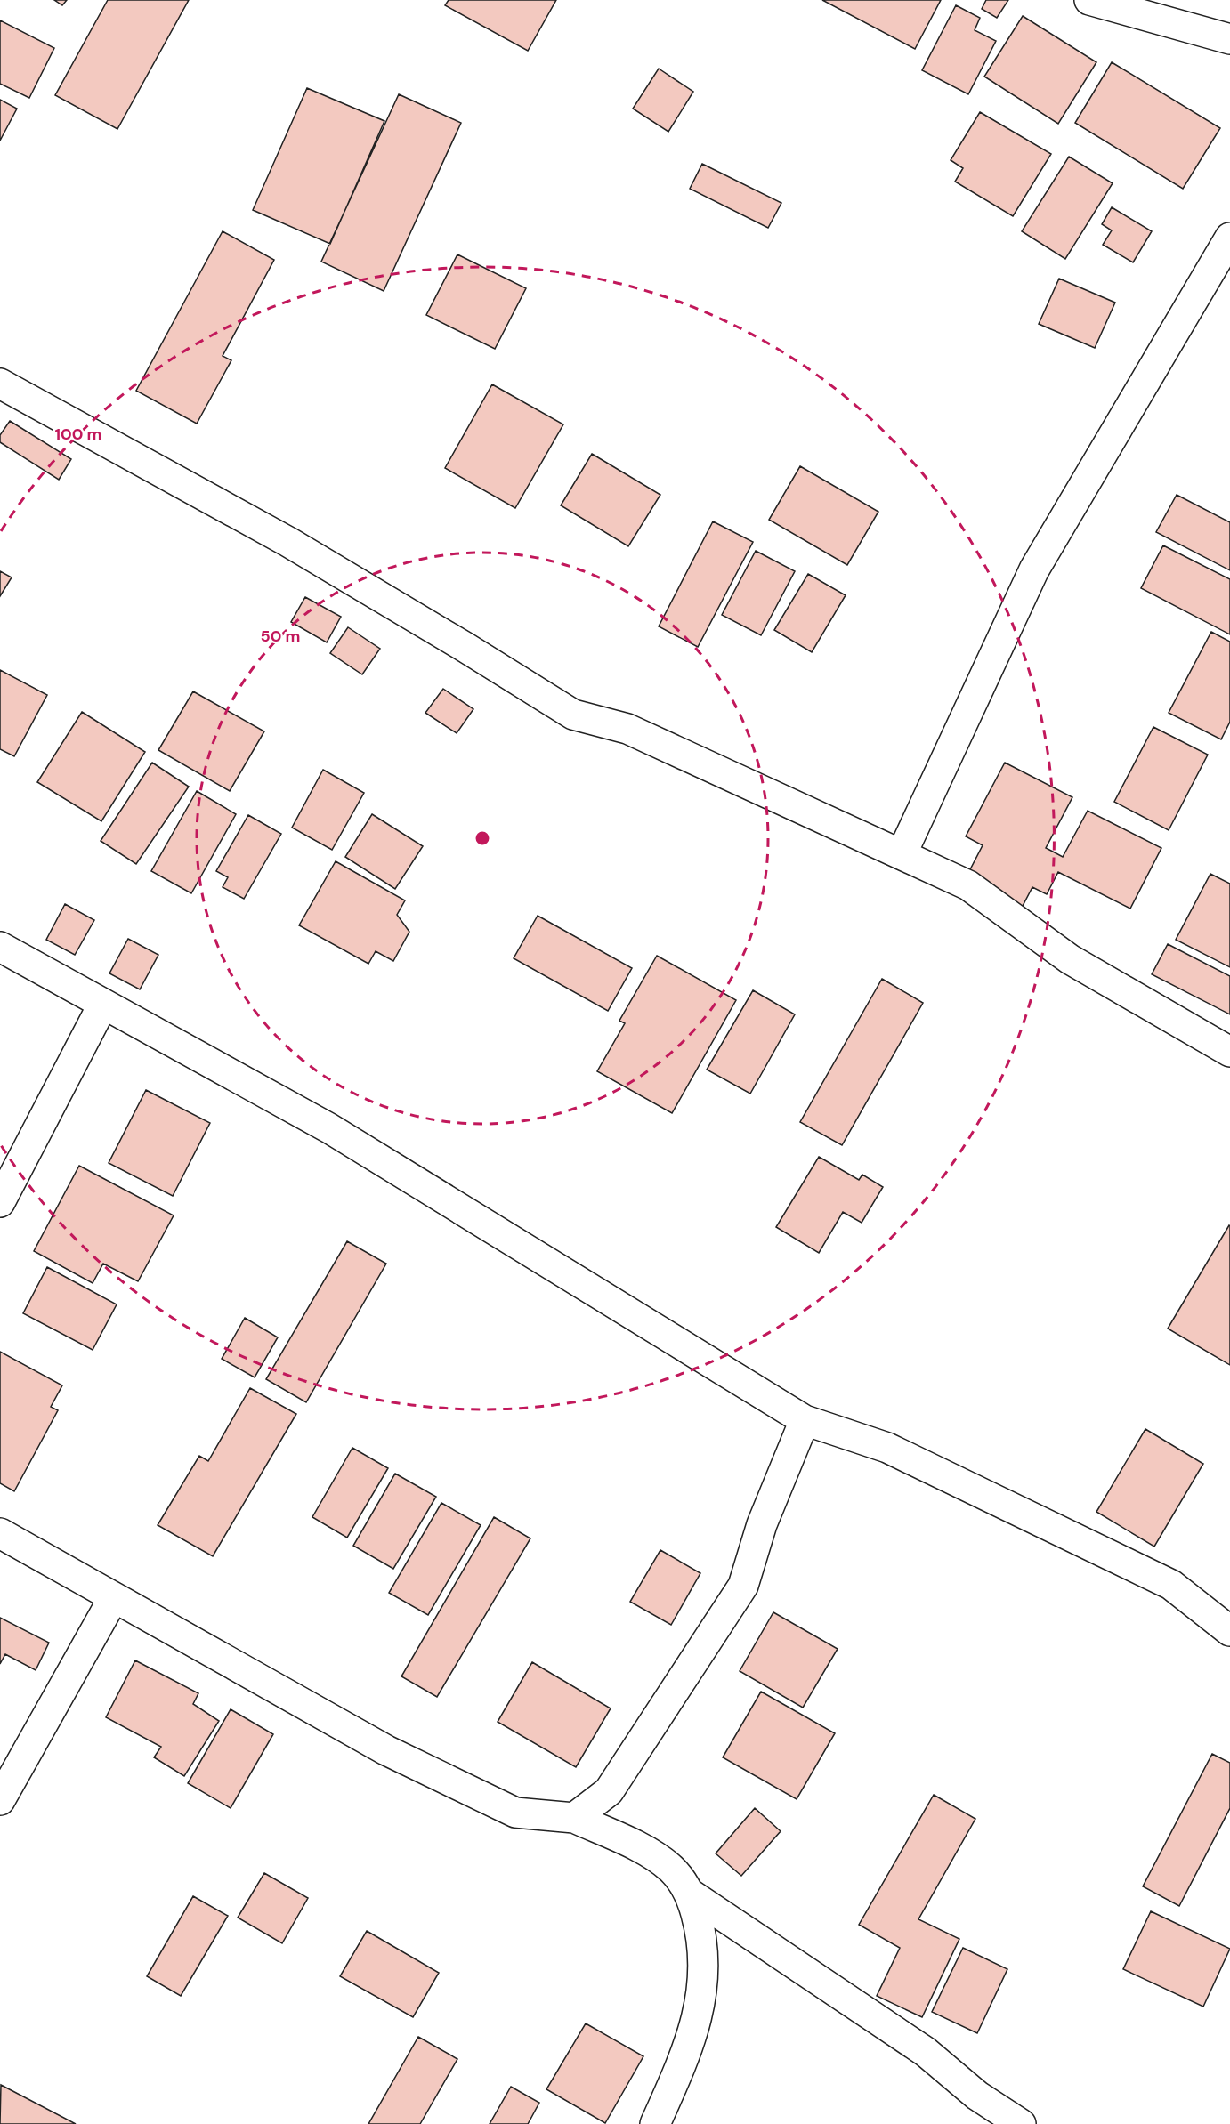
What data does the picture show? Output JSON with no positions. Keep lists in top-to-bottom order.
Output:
{
  "rings": ["100 m", "50 m"]
}
